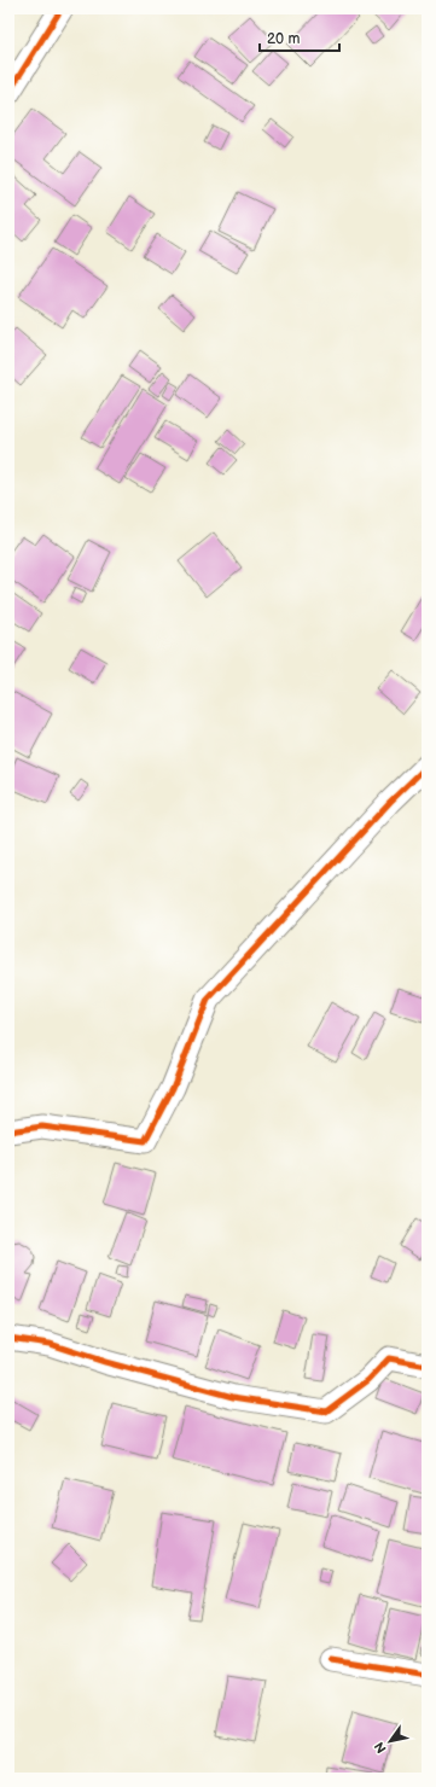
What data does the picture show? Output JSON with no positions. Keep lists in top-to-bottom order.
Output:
{
  "scale_bar": "20 m",
  "north": "bottom left"
}
